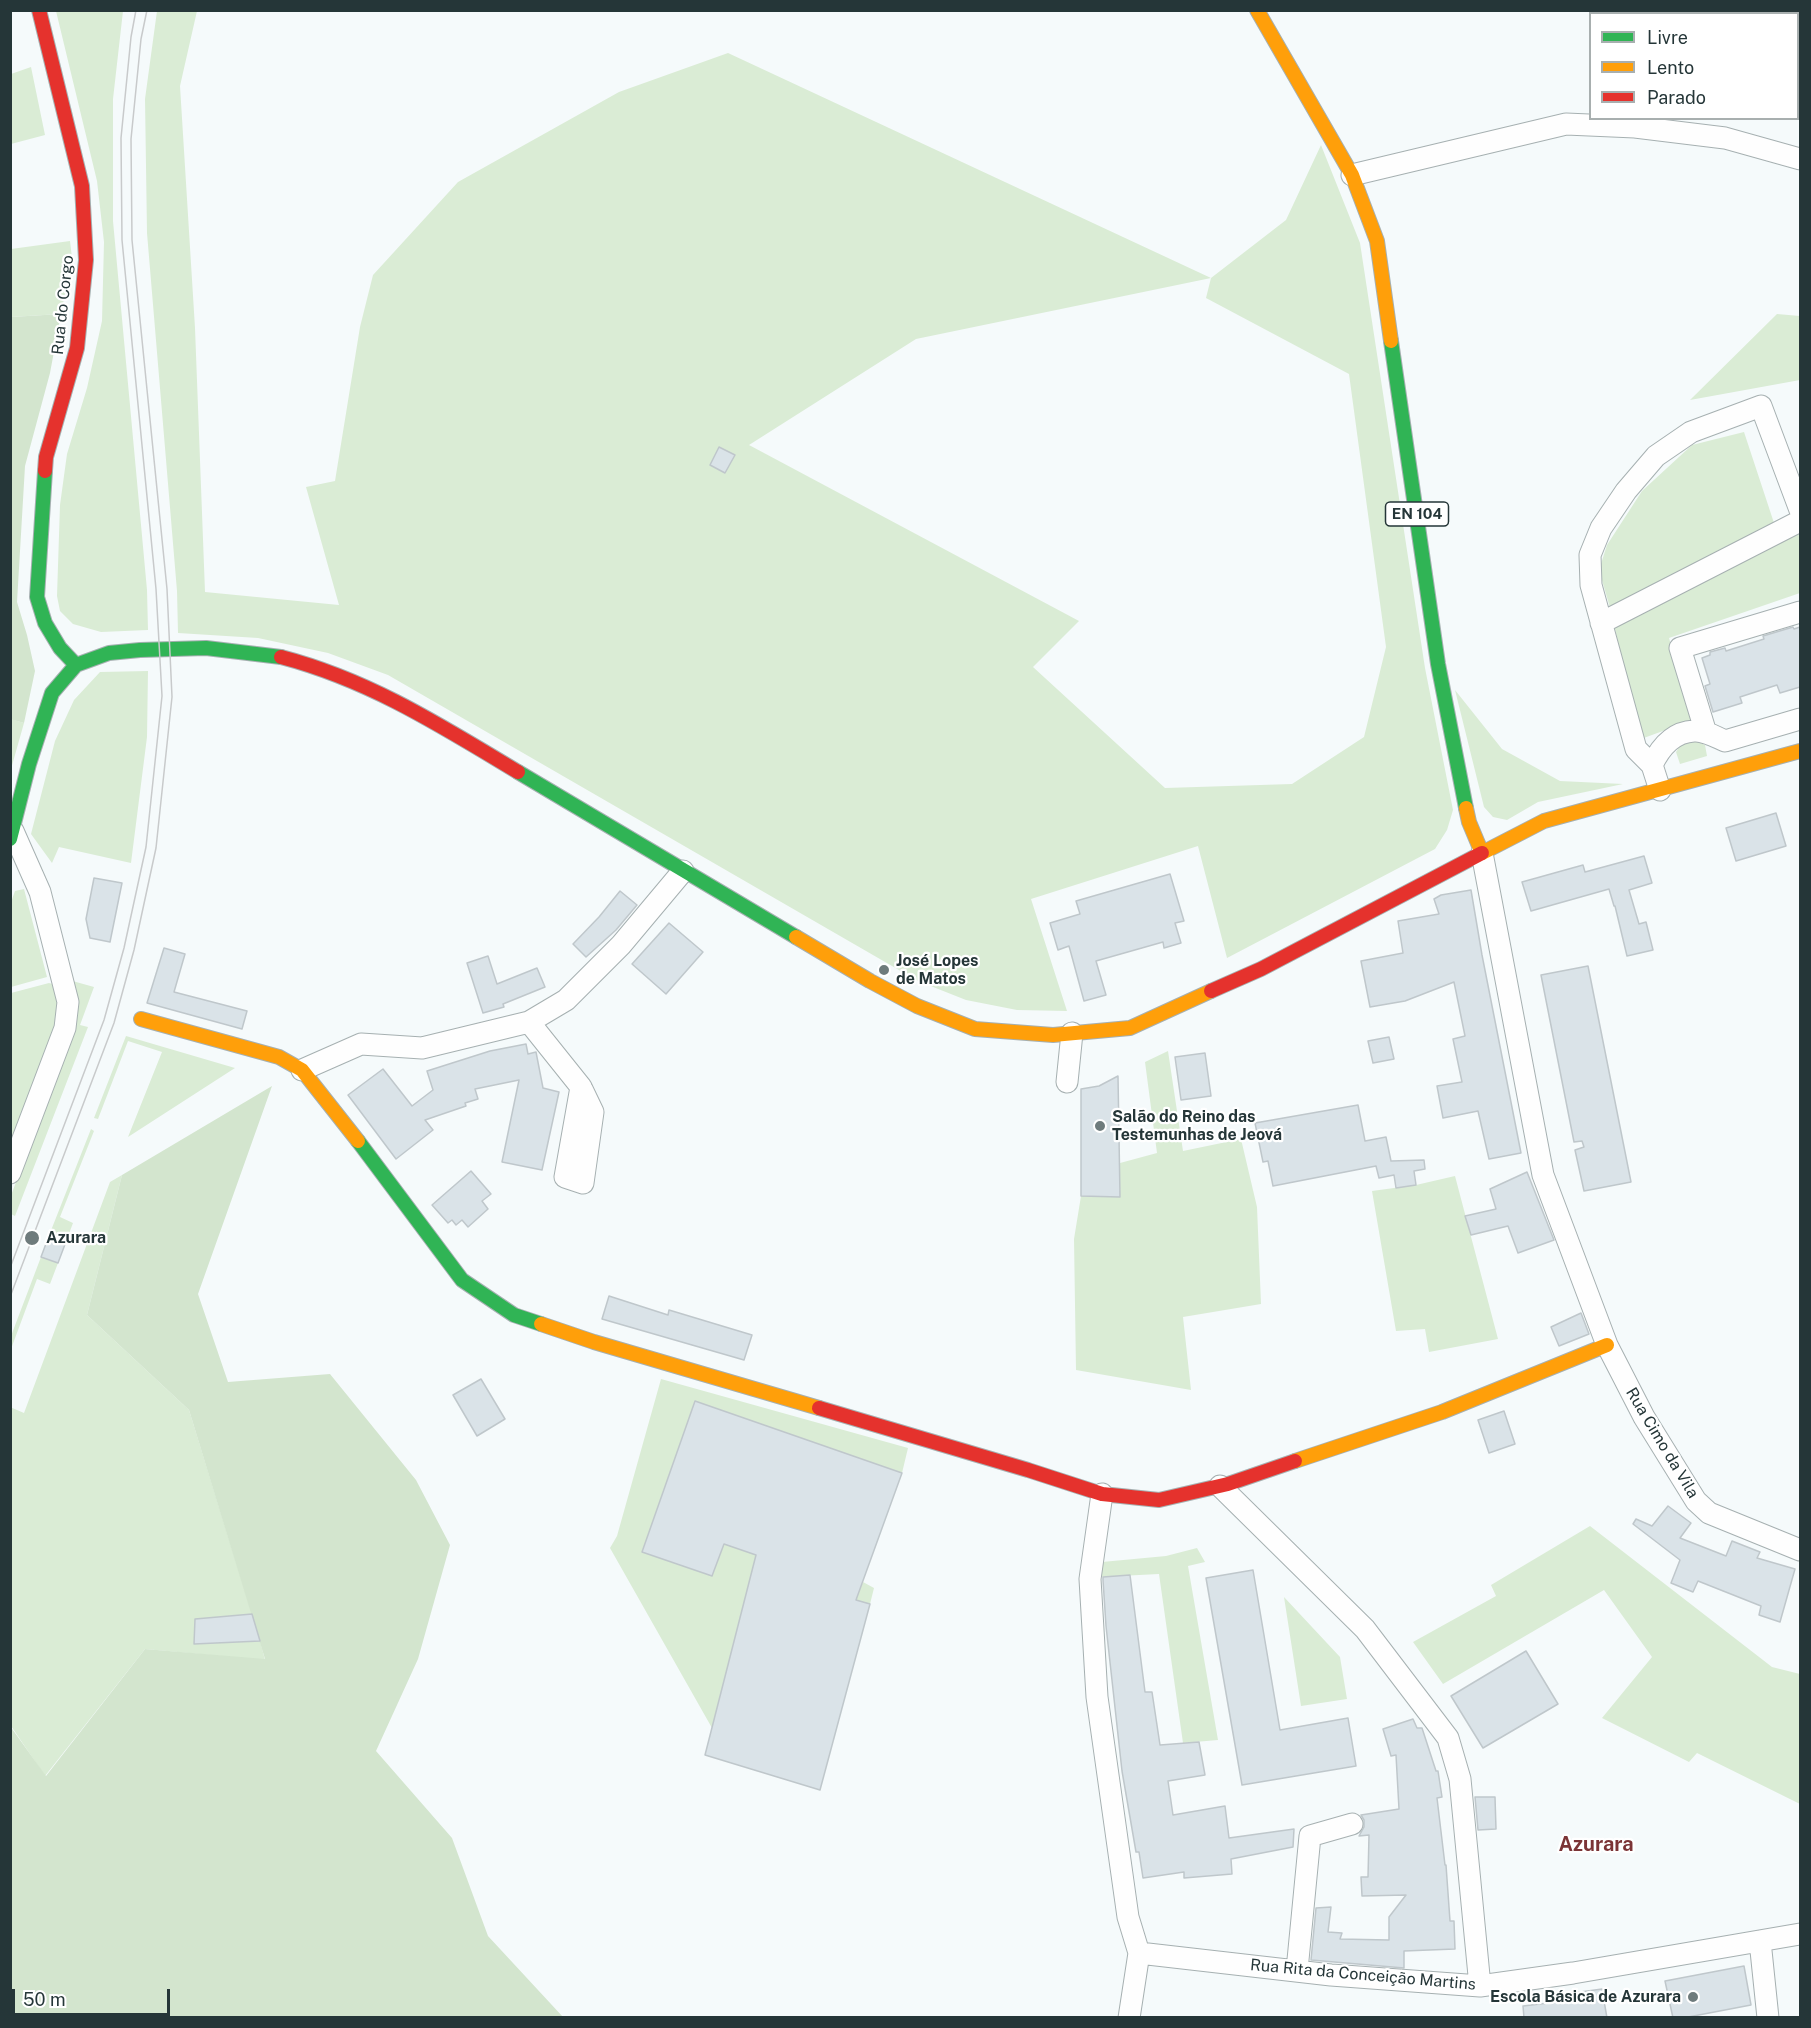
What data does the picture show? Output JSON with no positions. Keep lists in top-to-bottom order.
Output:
{
  "streets": {
    "street": [
      "Rua do Corgo",
      "EN 104",
      "Rua Cimo da Vila",
      "Rua Rita da Conceição Martins"
    ]
  },
  "crossings": [
    ["EN 104", "Rua Cimo da Vila"]
  ],
  "districts": ["Azurara"],
  "places": [
    "José Lopes de Matos",
    "Salão do Reino das Testemunhas de Jeová",
    "Azurara",
    "Escola Básica de Azurara"
  ],
  "legend": ["Livre", "Lento", "Parado"],
  "scale_bar": "50 m"
}
